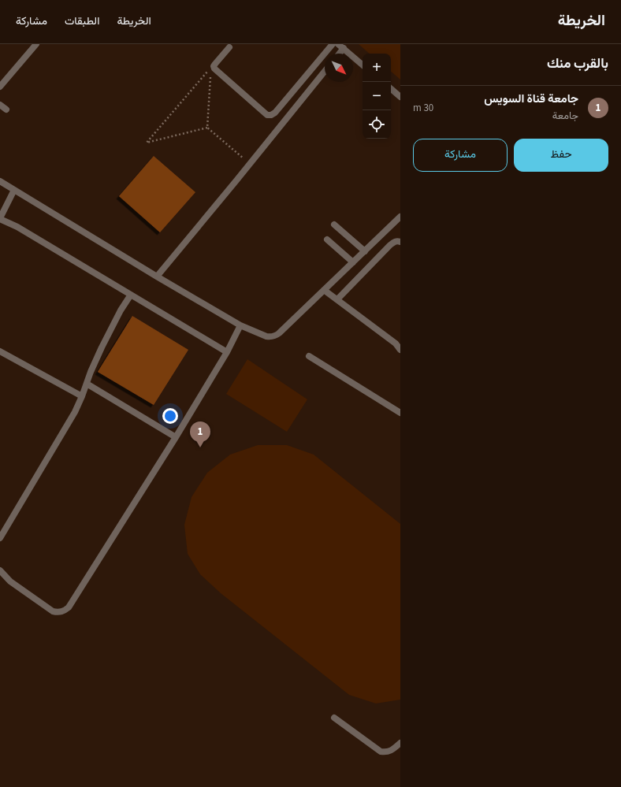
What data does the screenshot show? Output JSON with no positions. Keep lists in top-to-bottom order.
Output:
{
  "north": "bottom right",
  "page": {
    "header": "الخريطة",
    "nav": ["الخريطة", "الطبقات", "مشاركة"],
    "heading": "بالقرب منك",
    "map_buttons": ["+", "−"],
    "list": [
      {
        "mark": "1",
        "name": "جامعة قناة السويس",
        "note": "جامعة",
        "value": "30 m"
      }
    ],
    "buttons": ["حفظ", "مشاركة"],
    "pins": "1"
  }
}
